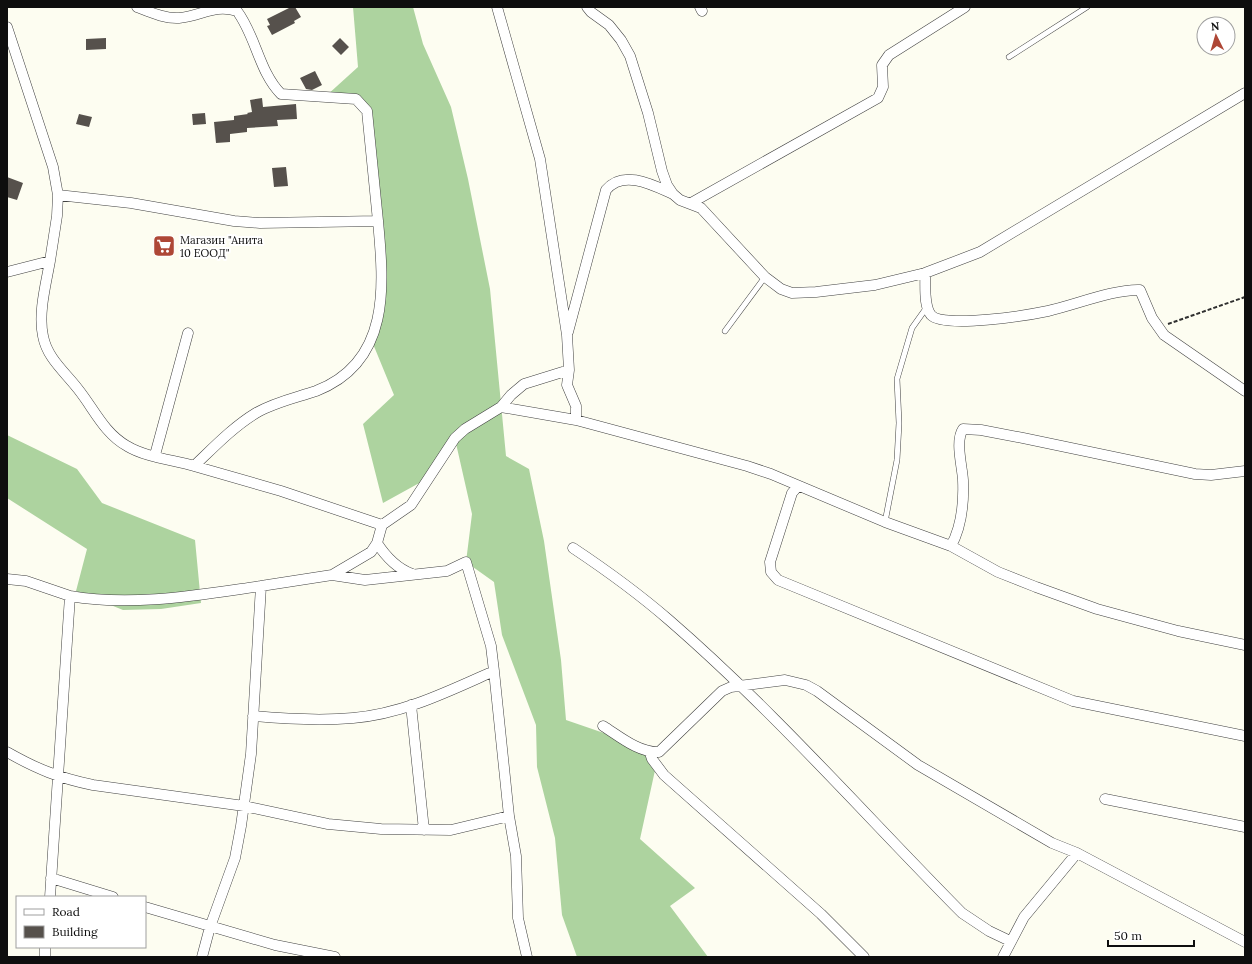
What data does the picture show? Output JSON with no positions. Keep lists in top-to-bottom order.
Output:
{
  "places": {
    "supermarket": ["Магазин \"Анита 10 ЕООД\""]
  },
  "legend": ["Road", "Building"],
  "scale_bar": "50 m",
  "north": "top"
}
